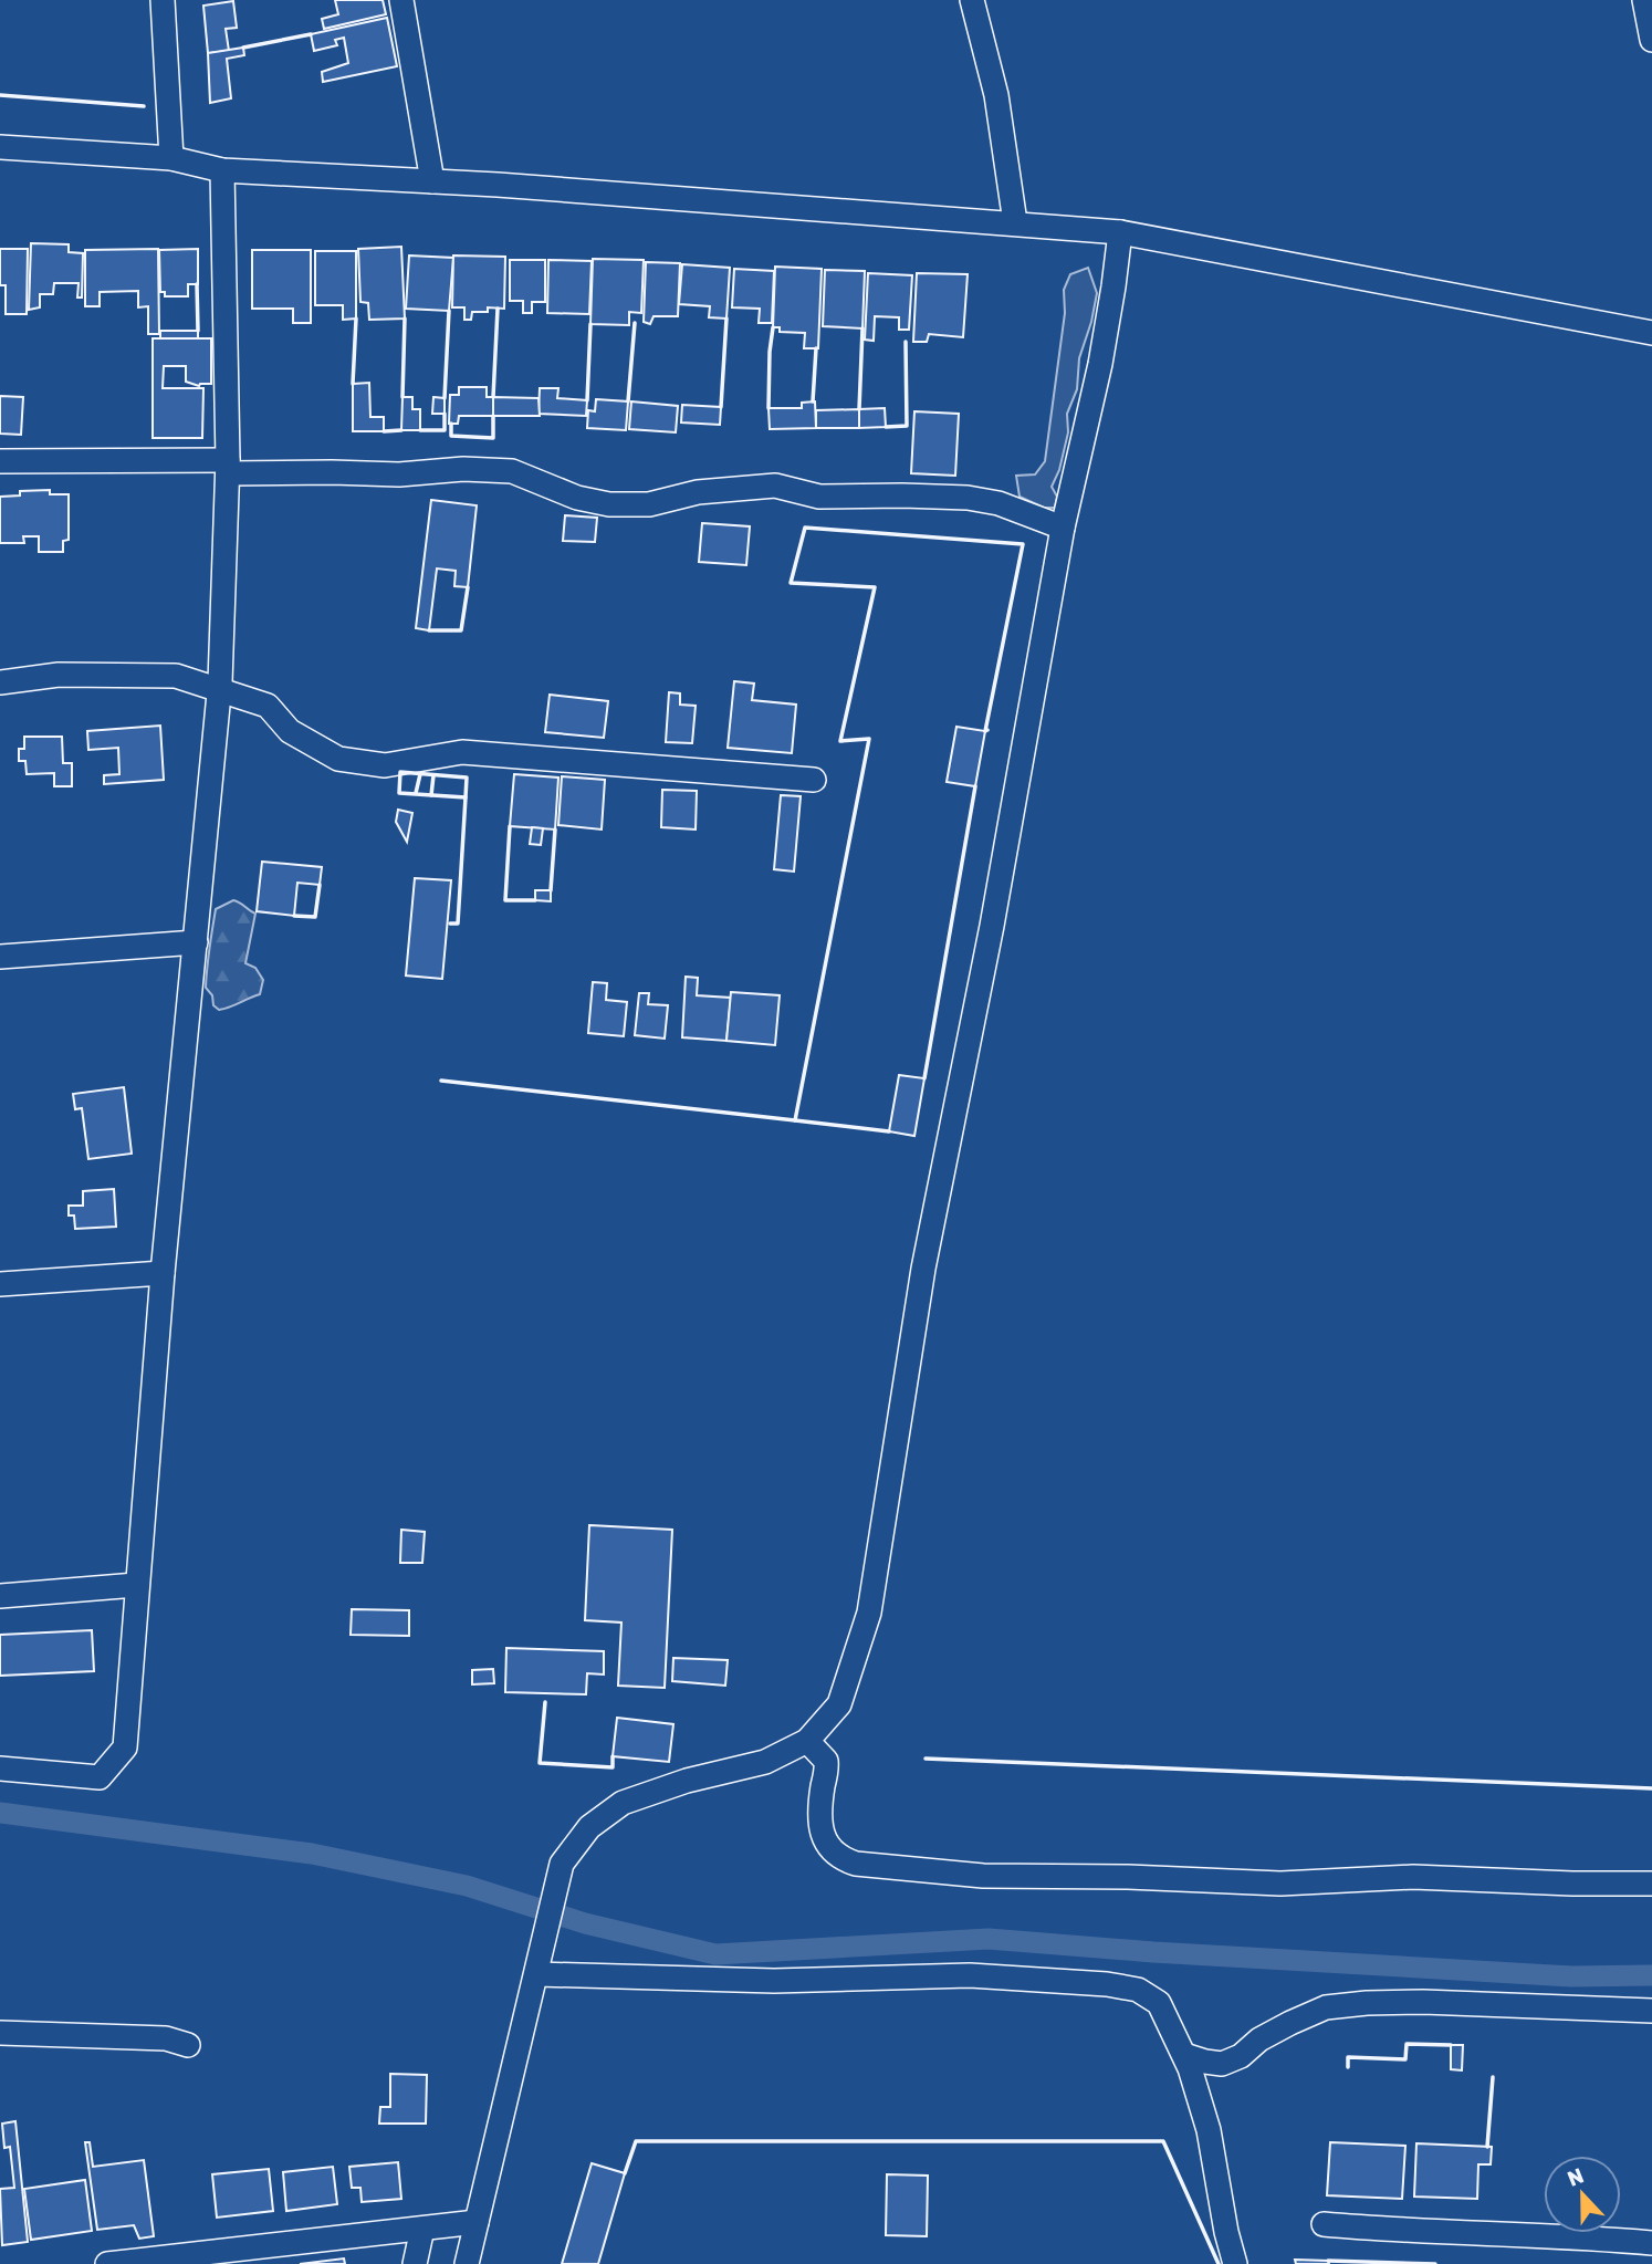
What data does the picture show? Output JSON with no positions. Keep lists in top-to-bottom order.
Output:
{
  "north": "top"
}
